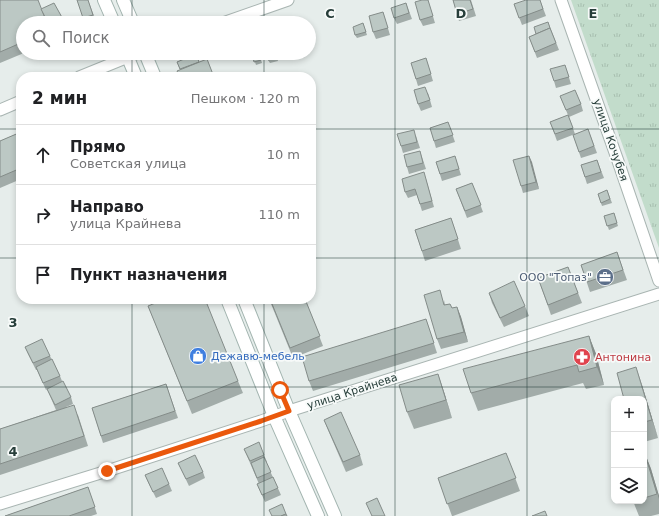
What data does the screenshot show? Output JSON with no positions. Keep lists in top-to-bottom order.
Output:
{
  "streets": {
    "street": ["улица Кочубея", "улица Крайнева"]
  },
  "places": {
    "office": ["ООО \"Топаз\""],
    "shop": ["Дежавю-мебель"],
    "pharmacy": ["Антонина"]
  },
  "page": {
    "search": "Поиск",
    "heading": ["2 мин", "Пешком · 120 m"],
    "list": [
      ["Прямо", "Советская улица", "10 m"],
      ["Направо", "улица Крайнева", "110 m"],
      "Пункт назначения"
    ],
    "map_buttons": ["+", "−"]
  },
  "grid": {
    "columns": ["C", "D", "E"],
    "rows": ["3", "4"]
  }
}
